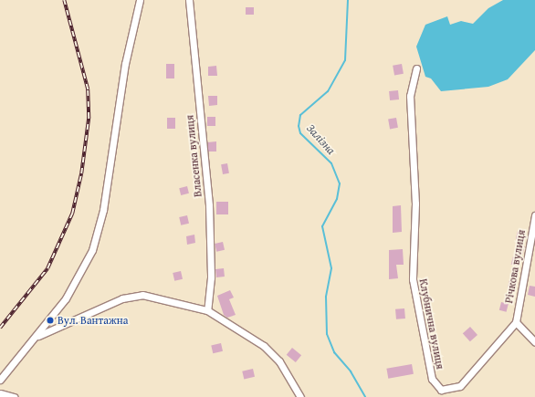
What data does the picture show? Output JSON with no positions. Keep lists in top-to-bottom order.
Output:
{
  "streets": {
    "street": ["Власенка вулиця", "Річкова вулиця", "Клубнична вулиця"]
  },
  "crossings": [
    ["Річкова вулиця", "Клубнична вулиця"]
  ],
  "water": ["Залізна"],
  "places": ["Вул. Вантажна"]
}
